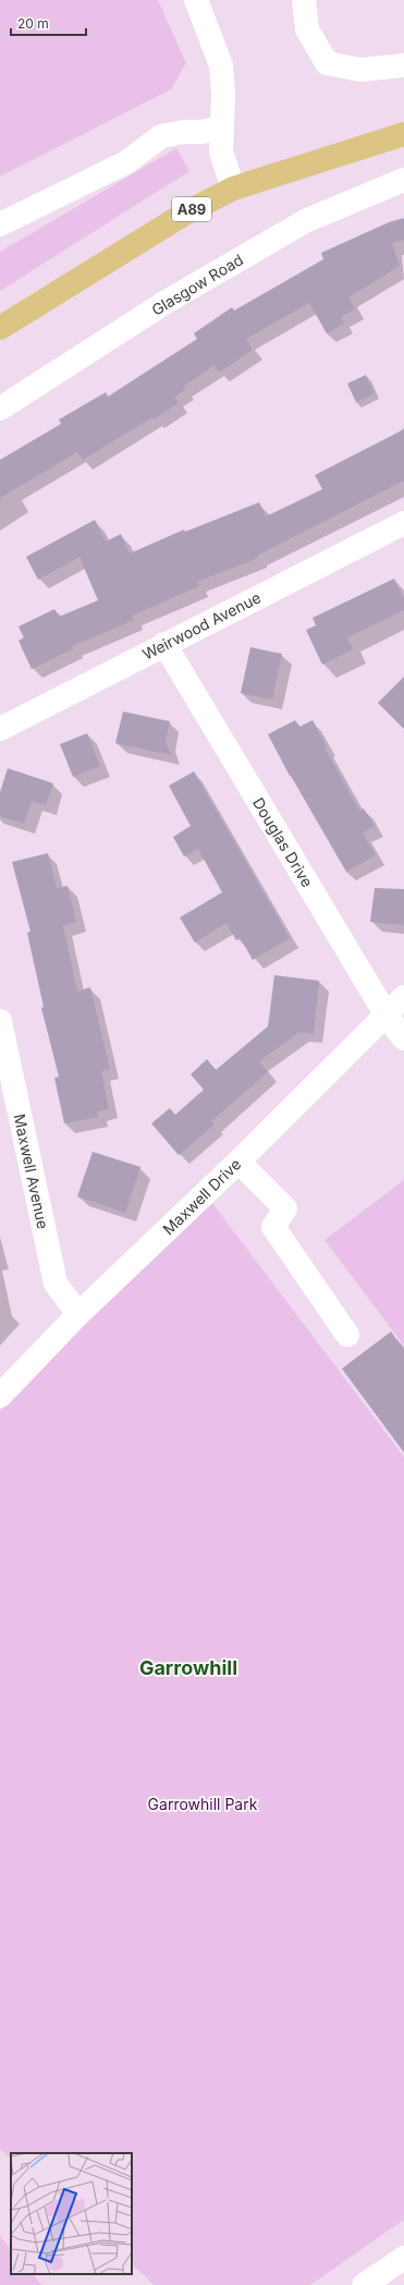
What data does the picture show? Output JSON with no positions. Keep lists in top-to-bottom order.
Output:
{
  "streets": {
    "main road": ["A89"],
    "street": [
      "Glasgow Road",
      "Weirwood Avenue",
      "Douglas Drive",
      "Maxwell Avenue",
      "Maxwell Drive"
    ]
  },
  "crossings": [
    ["Weirwood Avenue", "Douglas Drive"],
    ["Douglas Drive", "Maxwell Drive"],
    ["Maxwell Avenue", "Maxwell Drive"]
  ],
  "districts": ["Garrowhill"],
  "parks": ["Garrowhill Park"],
  "scale_bar": "20 m"
}
